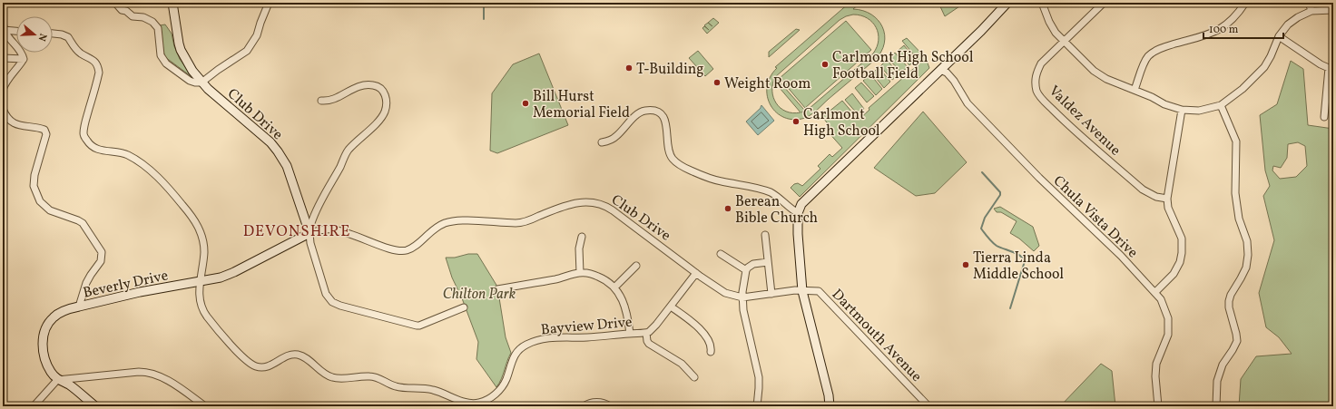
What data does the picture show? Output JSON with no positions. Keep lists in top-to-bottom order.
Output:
{
  "streets": {
    "street": [
      "Club Drive",
      "Valdez Avenue",
      "Chula Vista Drive",
      "Beverly Drive",
      "Bayview Drive",
      "Dartmouth Avenue"
    ]
  },
  "crossings": [
    ["Club Drive", "Beverly Drive"],
    ["Club Drive", "Bayview Drive"],
    ["Club Drive", "Dartmouth Avenue"],
    ["Beverly Drive", "Bayview Drive"]
  ],
  "districts": ["DEVONSHIRE"],
  "parks": ["Chilton Park"],
  "places": [
    "Carlmont High School Football Field",
    "T-Building",
    "Weight Room",
    "Bill Hurst Memorial Field",
    "Carlmont High School",
    "Berean Bible Church",
    "Tierra Linda Middle School"
  ],
  "scale_bar": "100 m",
  "north": "right"
}
